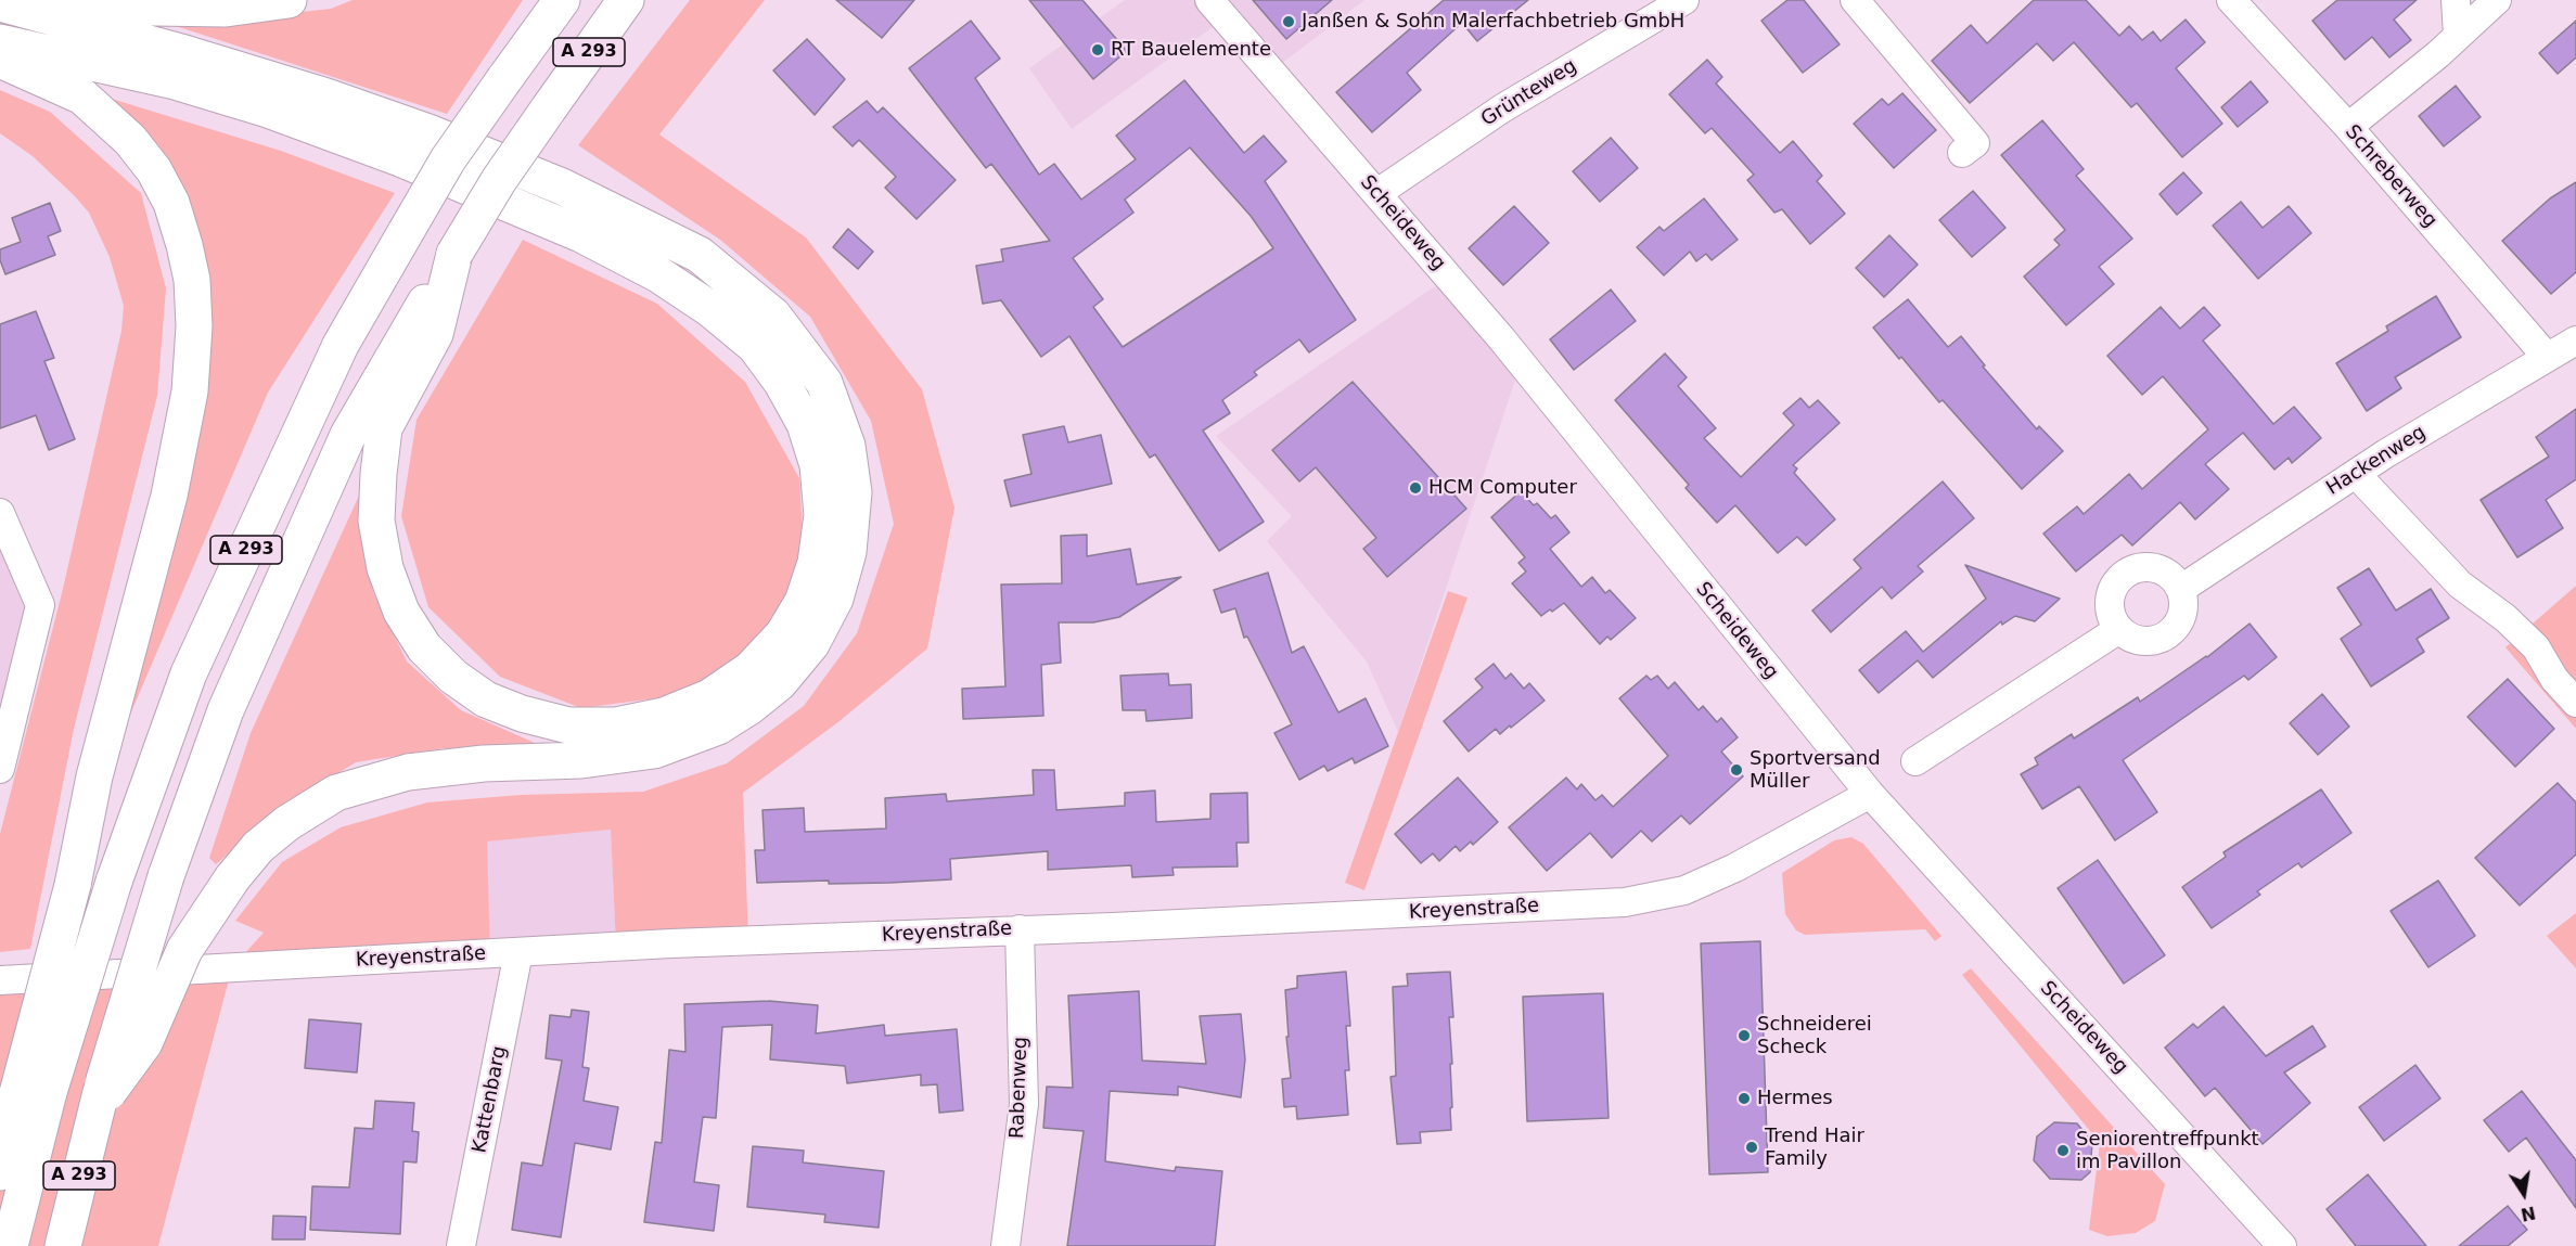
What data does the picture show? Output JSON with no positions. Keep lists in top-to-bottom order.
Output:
{
  "streets": {
    "highway": ["A 293"],
    "street": [
      "Grünteweg",
      "Schreberweg",
      "Scheideweg",
      "Hackenweg",
      "Kreyenstraße",
      "Rabenweg",
      "Kattenbarg"
    ]
  },
  "crossings": [
    ["Grünteweg", "Scheideweg"],
    ["Schreberweg", "Hackenweg"],
    ["Scheideweg", "Kreyenstraße"],
    ["Kreyenstraße", "Rabenweg"],
    ["Kreyenstraße", "Kattenbarg"]
  ],
  "places": [
    "Janßen & Sohn Malerfachbetrieb GmbH",
    "RT Bauelemente",
    "HCM Computer",
    "Sportversand Müller",
    "Schneiderei Scheck",
    "Hermes",
    "Trend Hair Family",
    "Seniorentreffpunkt im Pavillon"
  ],
  "north": "bottom"
}
